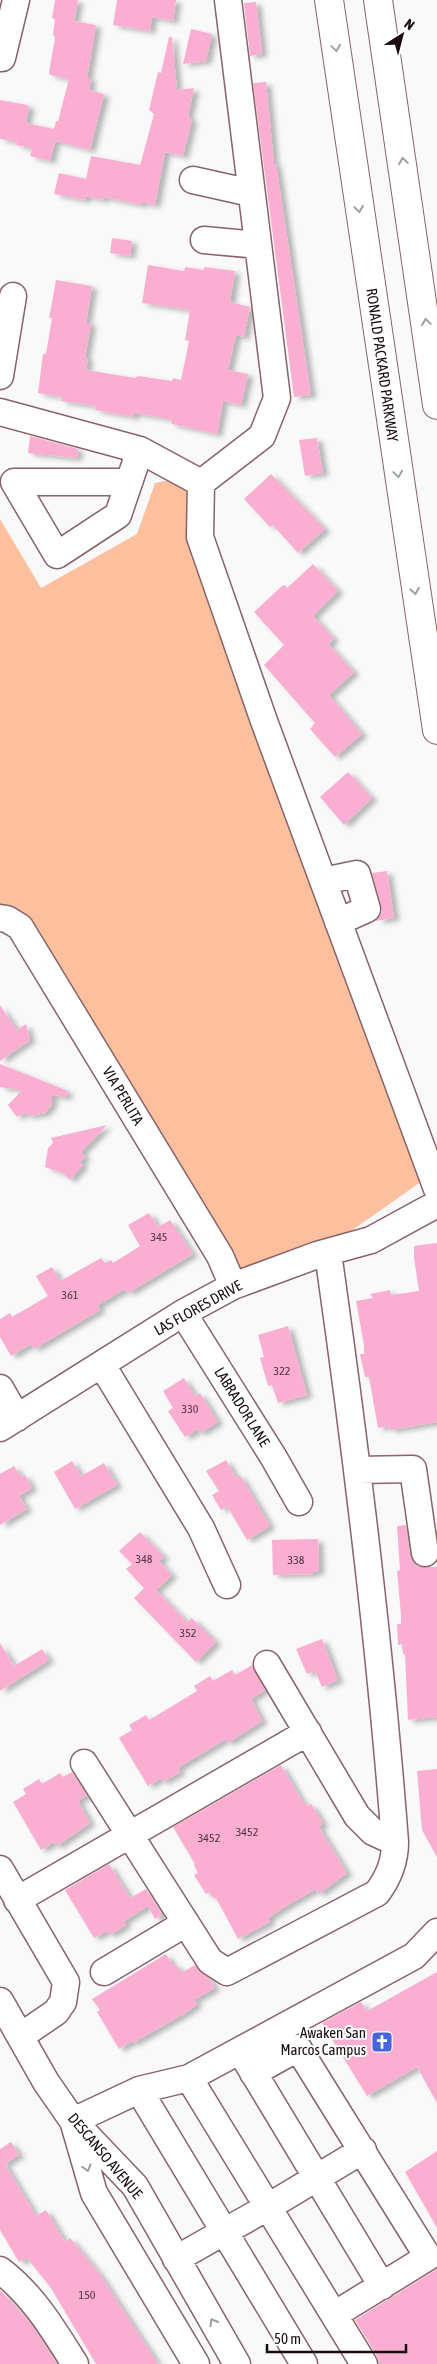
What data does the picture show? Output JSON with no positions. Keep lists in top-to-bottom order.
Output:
{
  "streets": {
    "highway": ["RONALD PACKARD PARKWAY"],
    "street": [
      "VIA PERLITA",
      "LAS FLORES DRIVE",
      "LABRADOR LANE",
      "DESCANSO AVENUE"
    ]
  },
  "crossings": [
    ["VIA PERLITA", "LAS FLORES DRIVE"],
    ["LAS FLORES DRIVE", "LABRADOR LANE"]
  ],
  "places": {
    "church": ["Awaken San Marcos Campus"]
  },
  "house_numbers": [
    "345",
    "361",
    "322",
    "330",
    "348",
    "338",
    "352",
    "3452",
    "3452",
    "150"
  ],
  "scale_bar": "50 m",
  "north": "top right"
}
